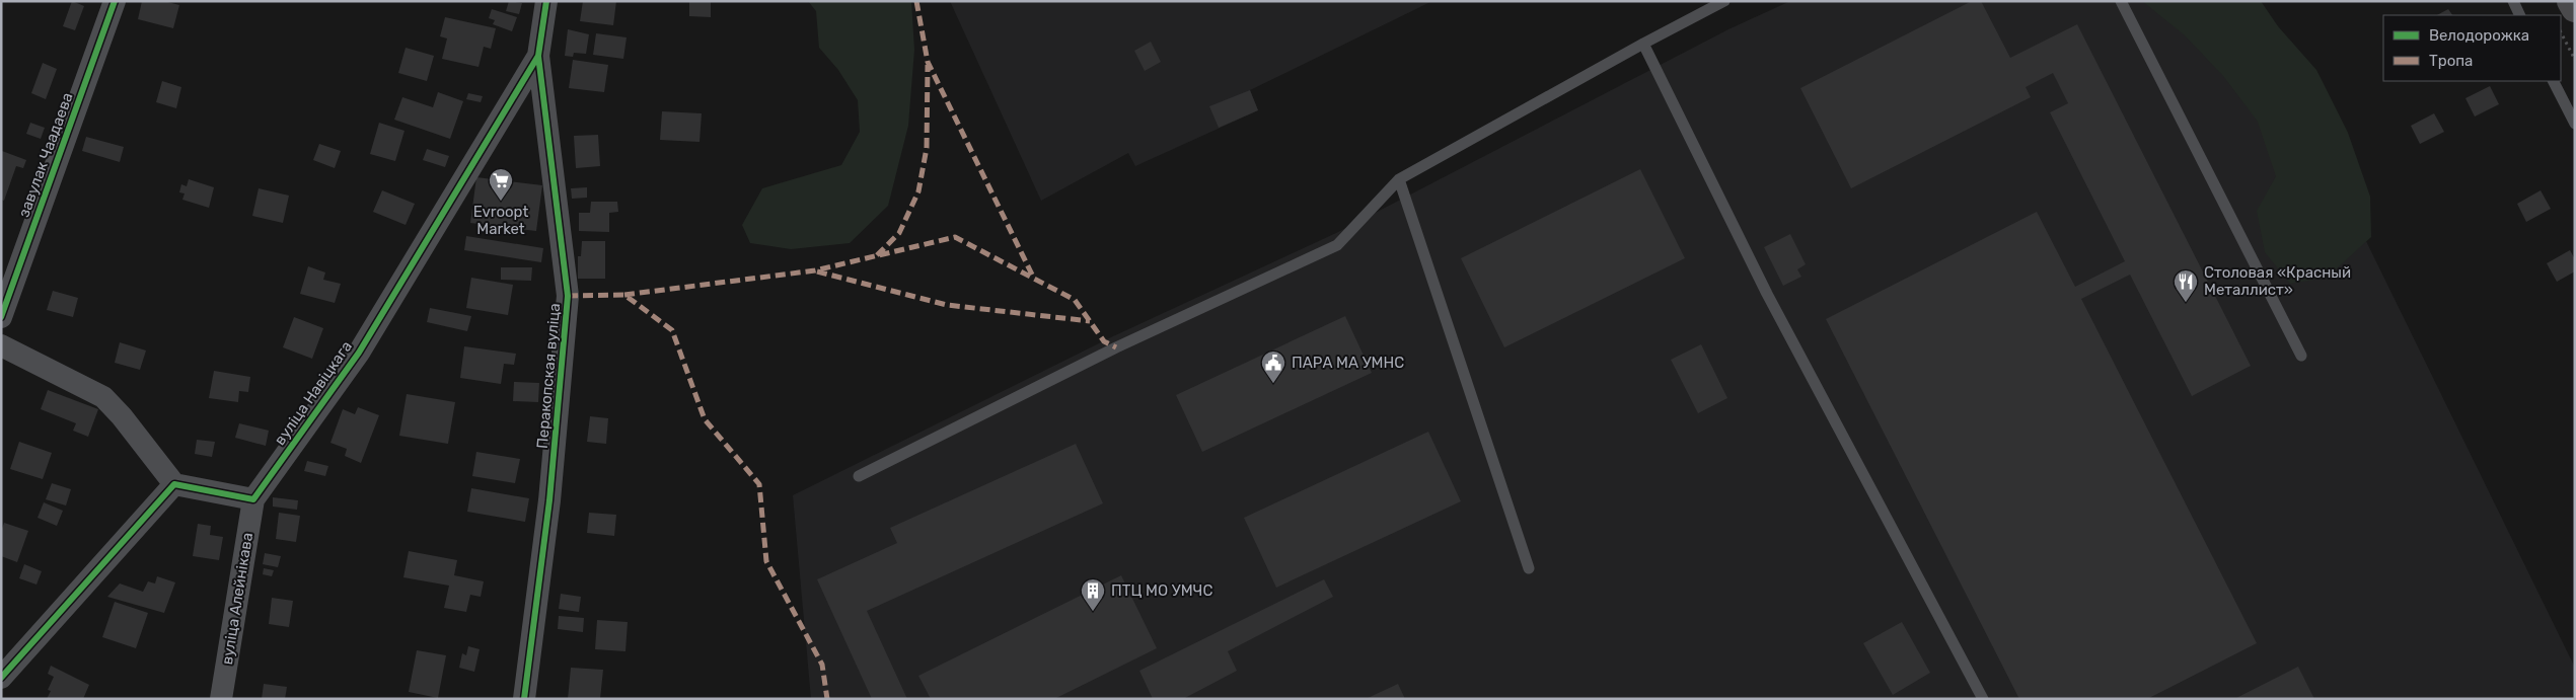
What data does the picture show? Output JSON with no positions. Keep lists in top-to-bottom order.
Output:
{
  "streets": {
    "street": [
      "завулак Чаадаева",
      "Перакопская вуліца",
      "вуліца Навіцкага",
      "вуліца Алейнікава"
    ]
  },
  "crossings": [
    ["Перакопская вуліца", "вуліца Навіцкага"],
    ["вуліца Навіцкага", "вуліца Алейнікава"]
  ],
  "places": {
    "supermarket": ["Evroopt Market"],
    "restaurant": ["Столовая «Красный Металлист»"],
    "public building": ["ПАРА МА УМНС"],
    "building": ["ПТЦ МО УМЧС"]
  },
  "legend": ["Велодорожка", "Тропа"]
}
